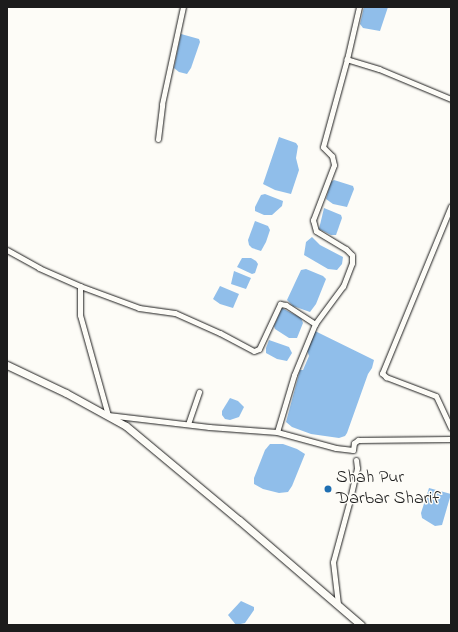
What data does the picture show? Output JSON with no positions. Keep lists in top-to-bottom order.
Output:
{
  "places": ["Shah Pur Darbar Sharif"]
}
